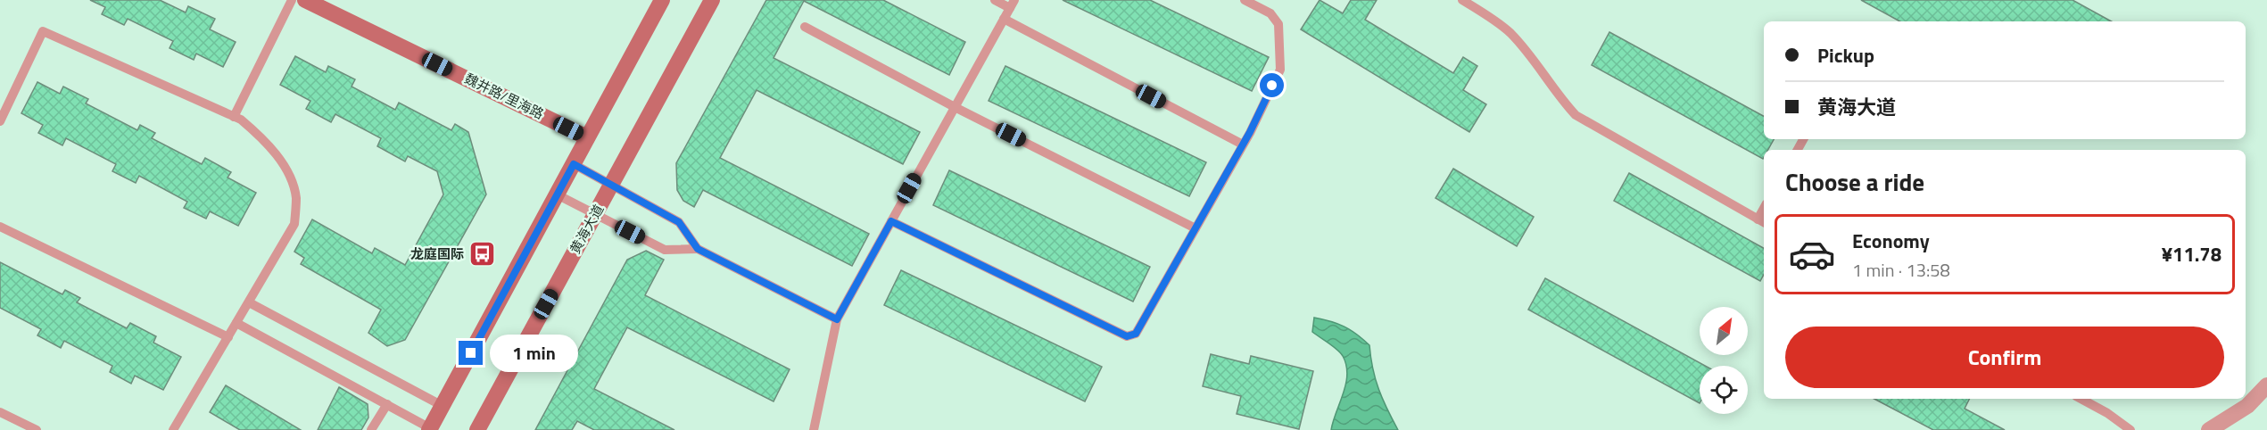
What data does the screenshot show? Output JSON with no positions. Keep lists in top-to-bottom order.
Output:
{
  "streets": {
    "street": ["魏井路/里海路", "黄海大道"]
  },
  "places": {
    "bus stop": ["龙庭国际"]
  },
  "north": "top right",
  "page": {
    "banner": ["Pickup", "黄海大道"],
    "heading": "Choose a ride",
    "list": [
      {
        "name": "Economy",
        "note": "1 min · 13:58",
        "value": "¥11.78"
      }
    ],
    "buttons": "Confirm",
    "bubble": "1 min"
  }
}
